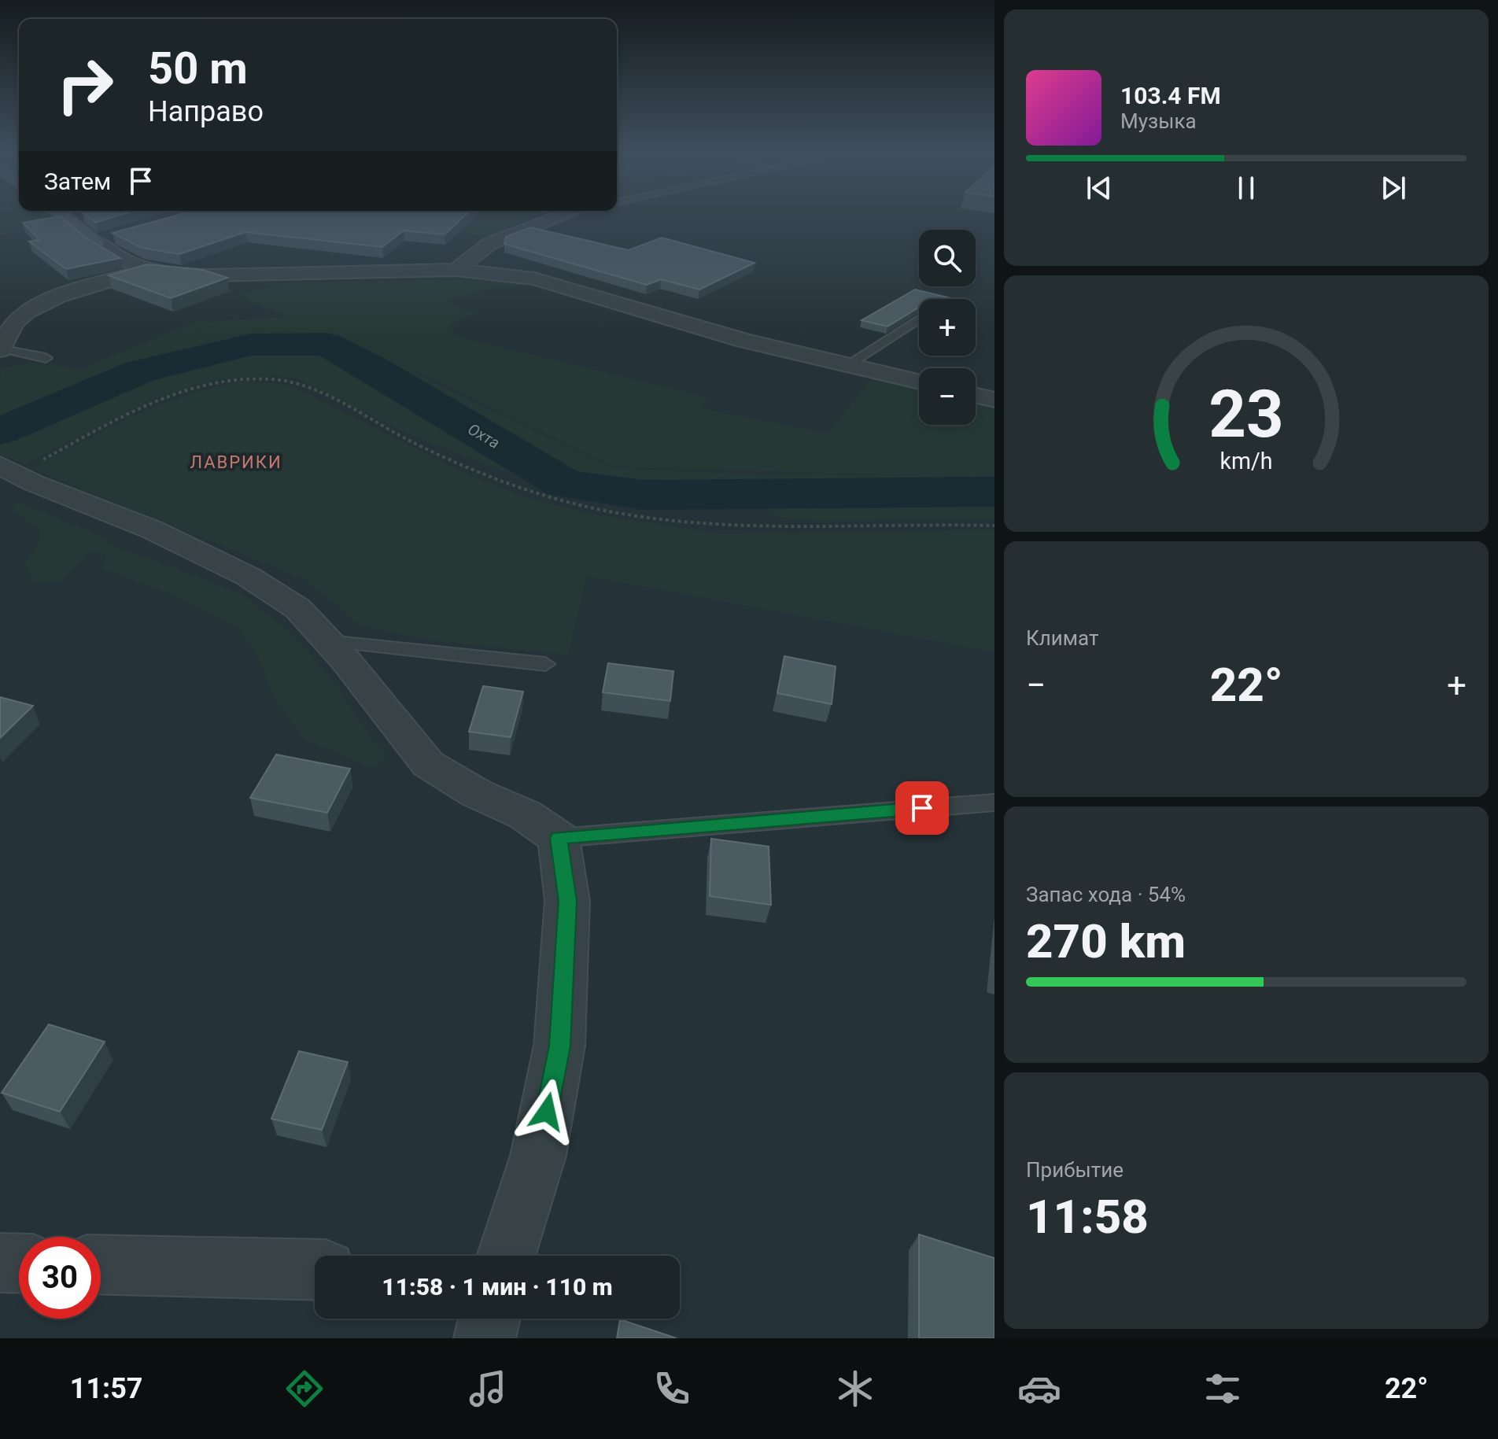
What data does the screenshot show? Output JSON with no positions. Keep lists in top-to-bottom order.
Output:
{
  "districts": ["ЛАВРИКИ"],
  "water": ["Охта"],
  "page": {
    "turn": ["50 m", "Направо"],
    "song": ["103.4 FM", "Музыка"],
    "then": "Затем",
    "map_buttons": ["+", "−"],
    "tile": [
      "Климат",
      ["Запас хода · 54%", "270 km"],
      ["Прибытие", "11:58"]
    ],
    "heat": ["−", "22°", "+"],
    "limit": "30",
    "trip": "11:58 · 1 мин · 110 m",
    "tabs": ["11:57", "22°"],
    "gauge": ["23", "km/h"]
  }
}
